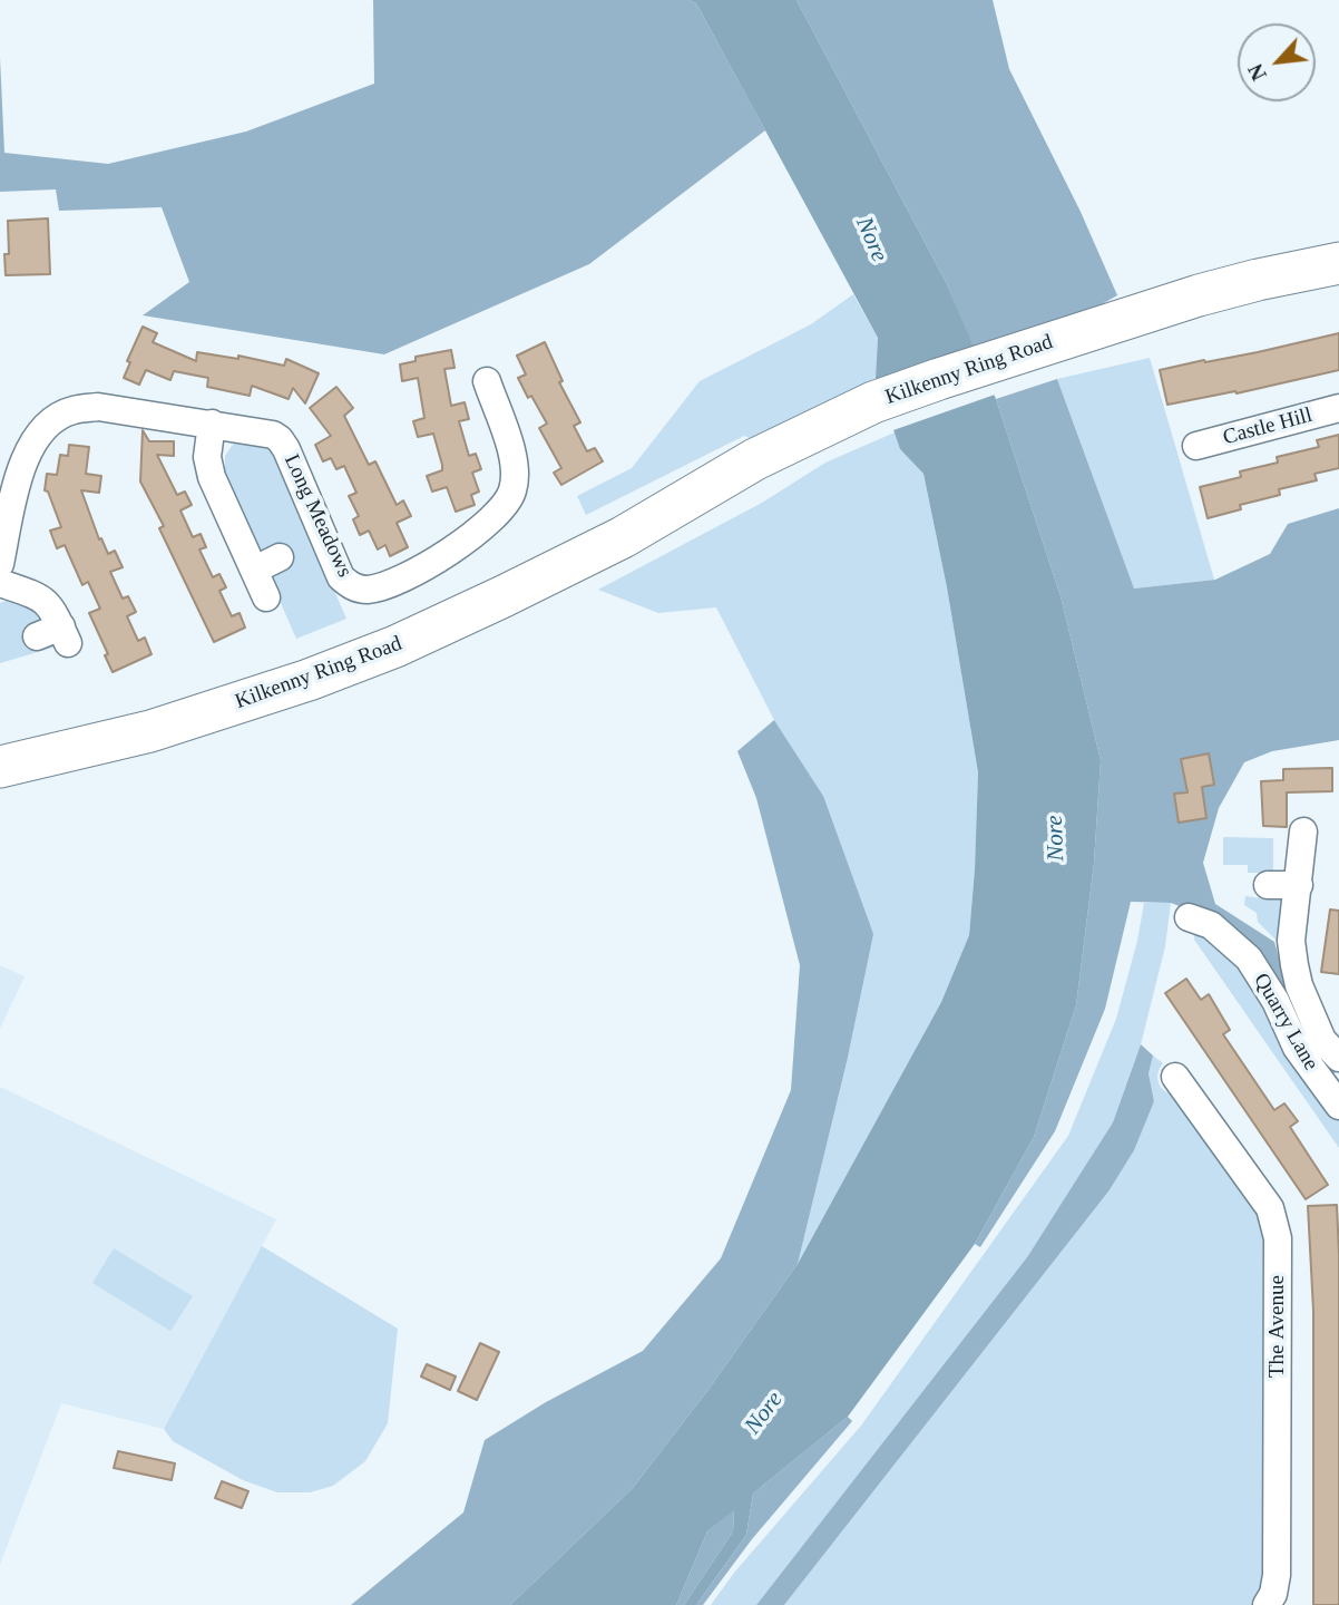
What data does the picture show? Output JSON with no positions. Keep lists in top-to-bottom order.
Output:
{
  "streets": {
    "highway": ["Kilkenny Ring Road"],
    "street": [
      "Castle Hill",
      "Long Meadows",
      "Quarry Lane",
      "The Avenue"
    ]
  },
  "water": ["Nore"],
  "north": "bottom left"
}
